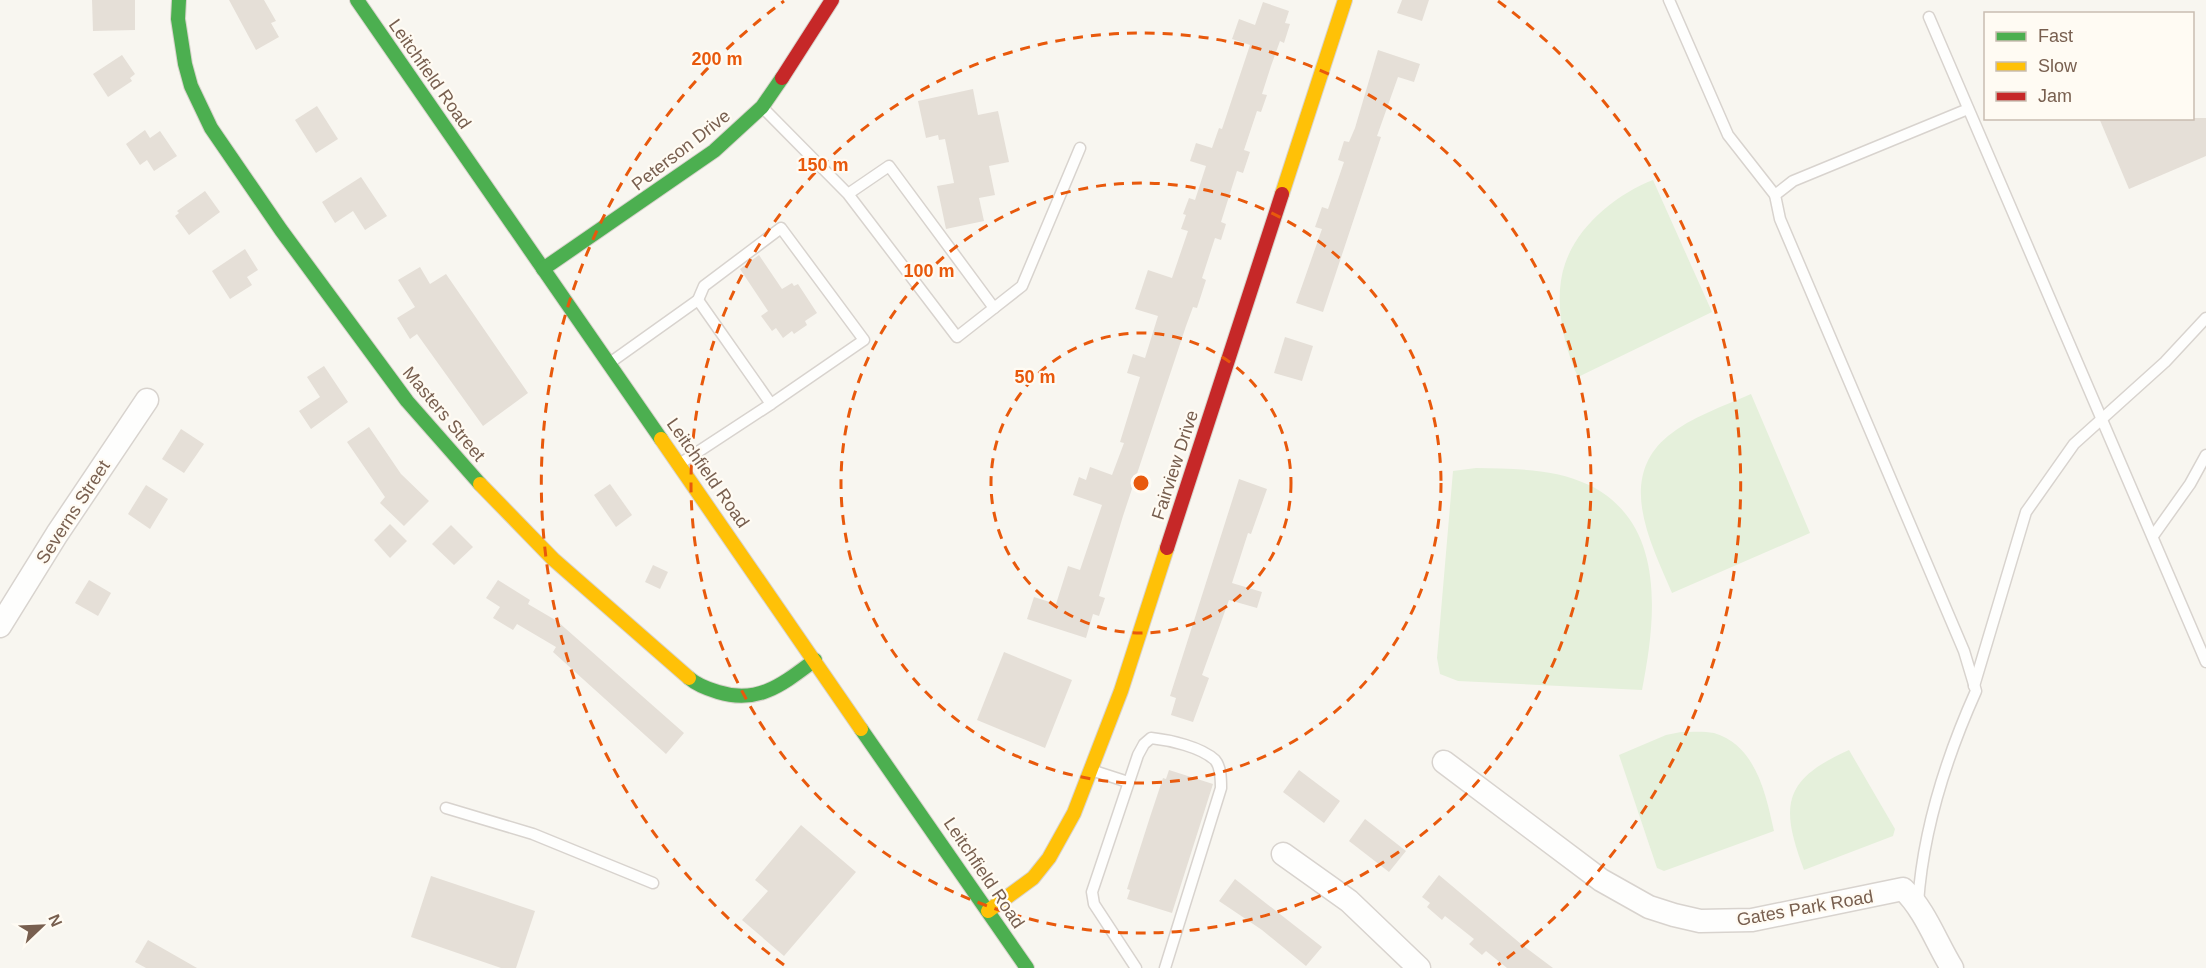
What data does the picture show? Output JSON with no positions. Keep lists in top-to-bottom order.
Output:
{
  "streets": {
    "street": [
      "Leitchfield Road",
      "Peterson Drive",
      "Masters Street",
      "Fairview Drive",
      "Severns Street",
      "Gates Park Road"
    ]
  },
  "crossings": [
    ["Leitchfield Road", "Peterson Drive"],
    ["Leitchfield Road", "Masters Street"],
    ["Leitchfield Road", "Fairview Drive"]
  ],
  "legend": ["Fast", "Slow", "Jam"],
  "north": "top right",
  "rings": [
    "200 m",
    "150 m",
    "100 m",
    "50 m"
  ]
}
